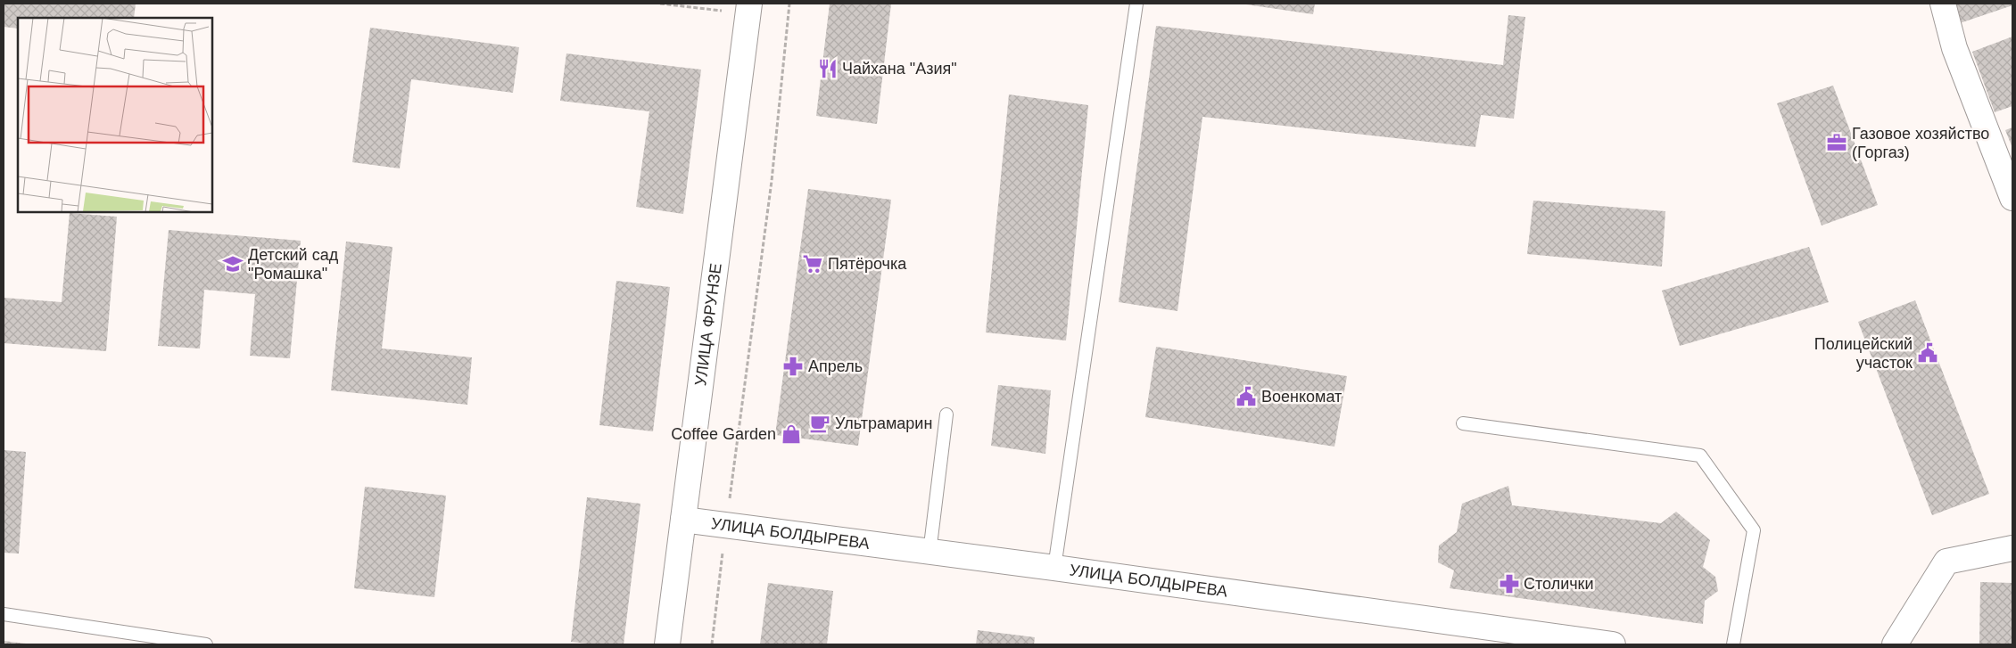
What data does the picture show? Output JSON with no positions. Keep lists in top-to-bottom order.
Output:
{
  "streets": {
    "street": ["УЛИЦА ФРУНЗЕ", "УЛИЦА БОЛДЫРЕВА"]
  },
  "crossings": [
    ["УЛИЦА ФРУНЗЕ", "УЛИЦА БОЛДЫРЕВА"]
  ],
  "places": {
    "restaurant": ["Чайхана \"Азия\""],
    "office": ["Газовое хозяйство (Горгаз)"],
    "school or university": ["Детский сад \"Ромашка\""],
    "supermarket": ["Пятёрочка"],
    "public building": ["Полицейский участок", "Военкомат"],
    "pharmacy": ["Апрель", "Столички"],
    "cafe": ["Ультрамарин"],
    "shop": ["Coffee Garden"]
  }
}
